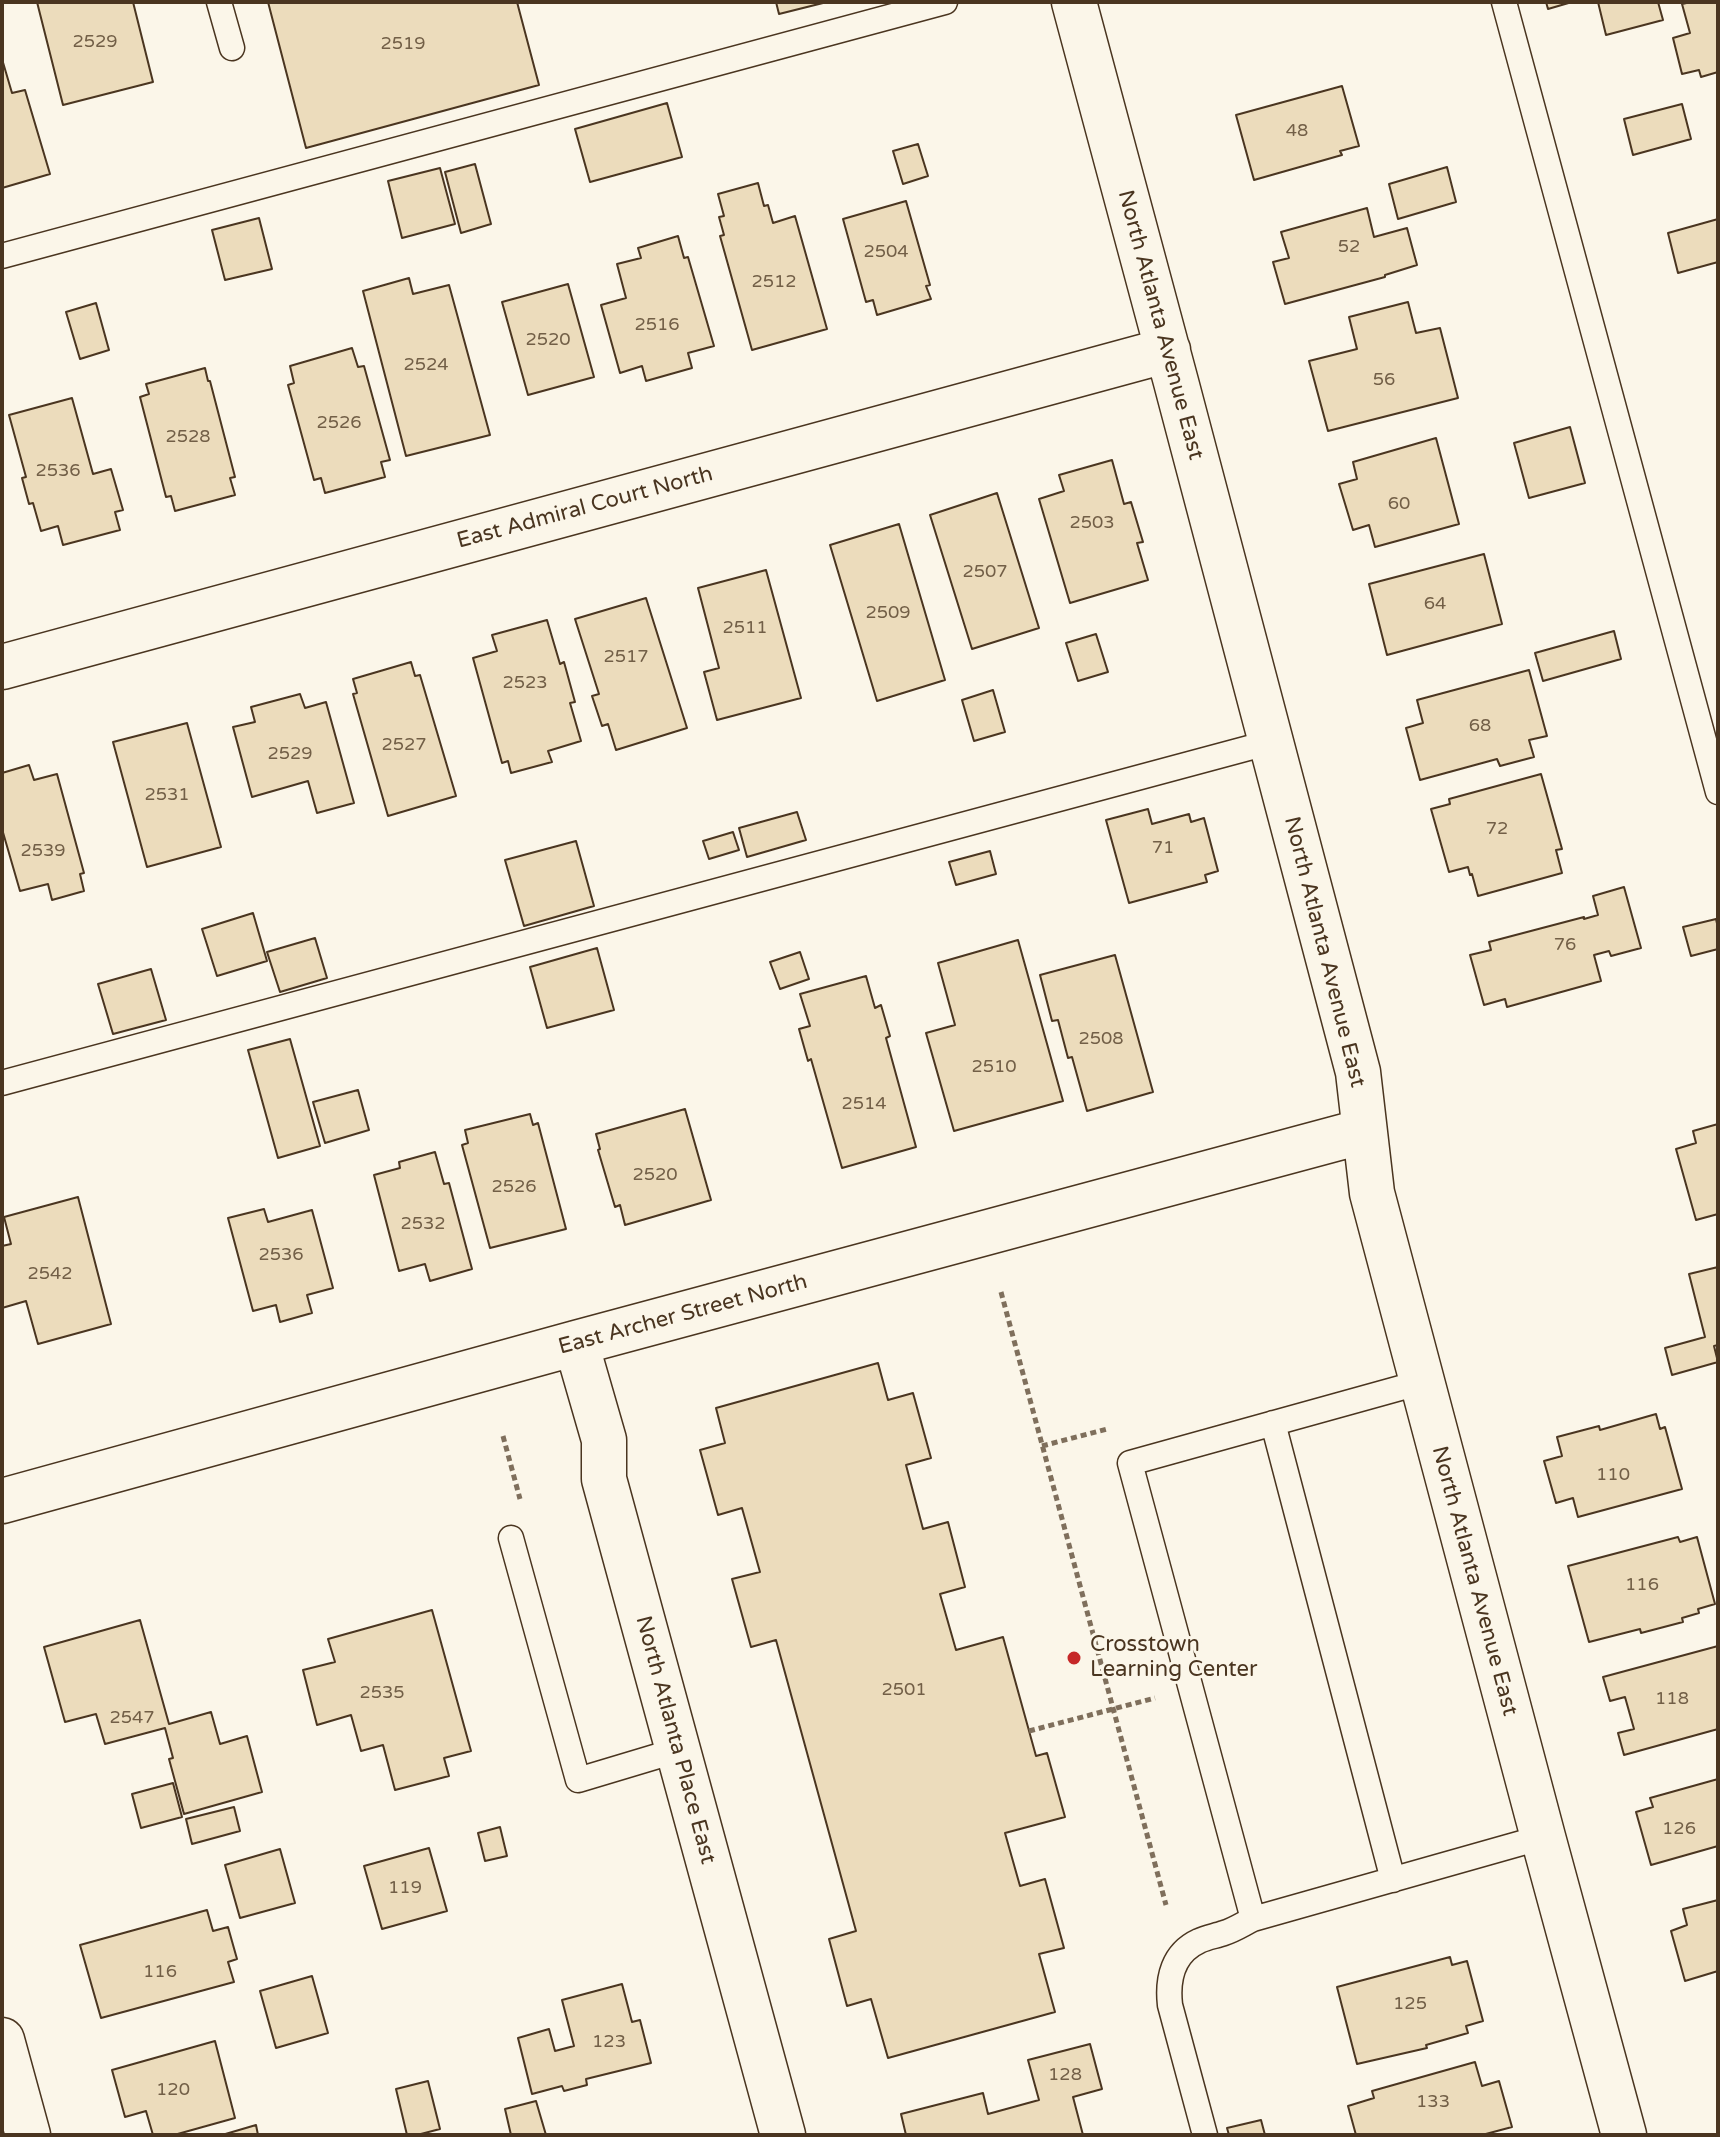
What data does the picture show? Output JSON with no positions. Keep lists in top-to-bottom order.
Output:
{
  "streets": {
    "street": [
      "North Atlanta Avenue East",
      "East Admiral Court North",
      "East Archer Street North",
      "North Atlanta Place East"
    ]
  },
  "crossings": [
    ["North Atlanta Avenue East", "East Admiral Court North"],
    ["North Atlanta Avenue East", "East Archer Street North"],
    ["East Archer Street North", "North Atlanta Place East"]
  ],
  "places": ["Crosstown Learning Center"],
  "house_numbers": [
    "2529",
    "2519",
    "48",
    "52",
    "2504",
    "2512",
    "2516",
    "2520",
    "2524",
    "56",
    "2526",
    "2528",
    "2536",
    "60",
    "2503",
    "2507",
    "64",
    "2509",
    "2511",
    "2517",
    "2523",
    "68",
    "2527",
    "2529",
    "2531",
    "72",
    "71",
    "2539",
    "76",
    "2508",
    "2510",
    "2514",
    "2520",
    "2526",
    "2532",
    "2536",
    "2542",
    "110",
    "116",
    "2501",
    "2535",
    "118",
    "2547",
    "126",
    "119",
    "116",
    "125",
    "123",
    "128",
    "120",
    "133"
  ]
}
